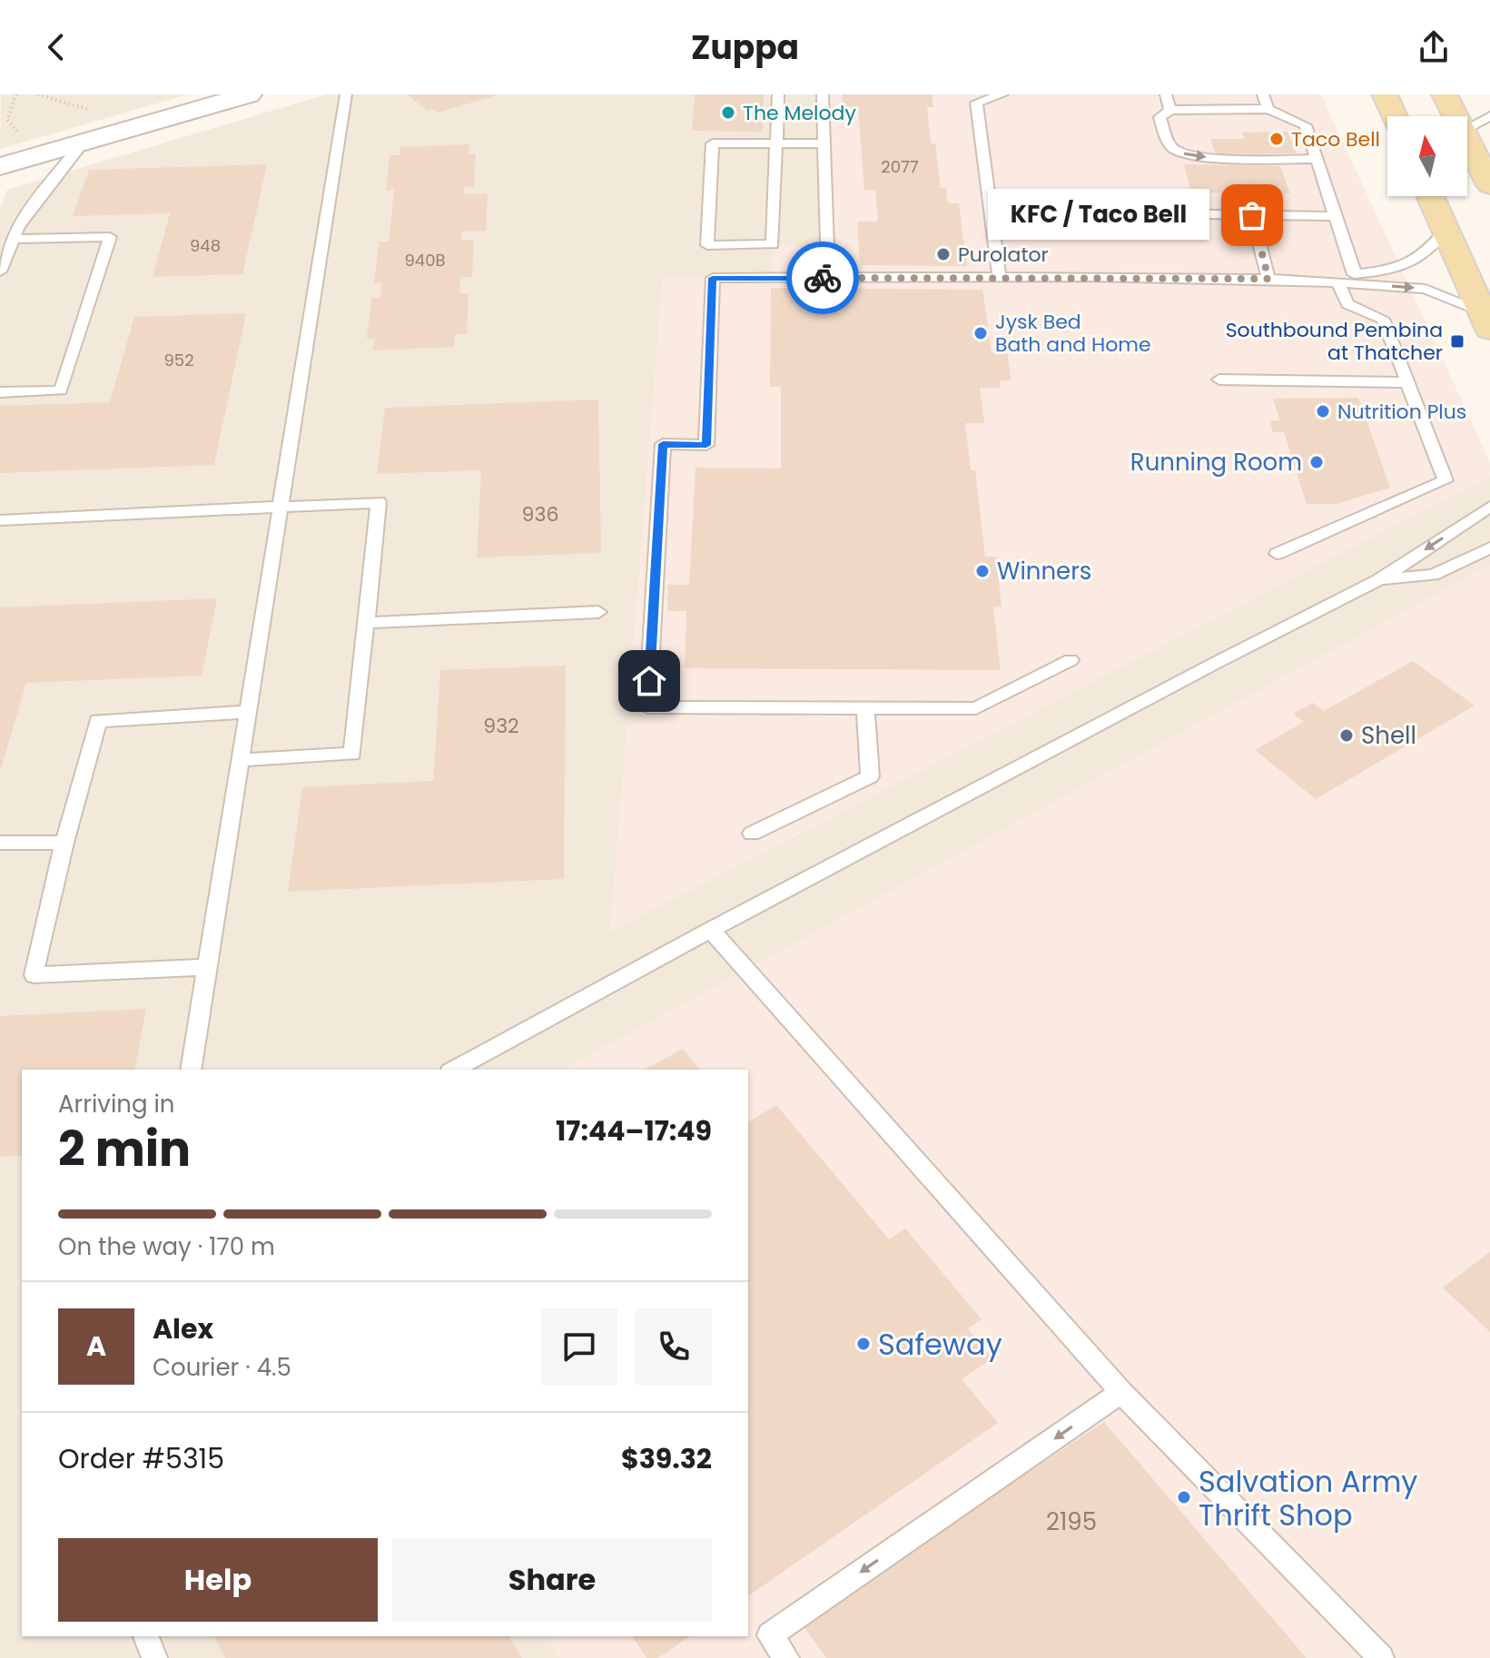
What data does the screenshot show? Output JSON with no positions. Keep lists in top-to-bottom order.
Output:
{
  "places": {
    "other": [
      "The Melody",
      "Taco Bell",
      "KFC / Taco Bell",
      "Purolator",
      "Jysk Bed Bath and Home",
      "Nutrition Plus",
      "Running Room",
      "Winners",
      "Shell",
      "Safeway",
      "Salvation Army Thrift Shop"
    ],
    "transit": ["Southbound Pembina at Thatcher"]
  },
  "house_numbers": [
    "2077",
    "948",
    "940B",
    "952",
    "936",
    "932",
    "2195"
  ],
  "north": "top",
  "page": {
    "header": "Zuppa",
    "bubble": "KFC / Taco Bell",
    "heading": ["2 min", "Arriving in", "17:44–17:49"],
    "panel": [
      "Alex",
      "Courier · 4.5",
      "Order #5315",
      "$39.32"
    ],
    "bar": "On the way · 170 m",
    "round": "A",
    "buttons": ["Help", "Share"]
  }
}
